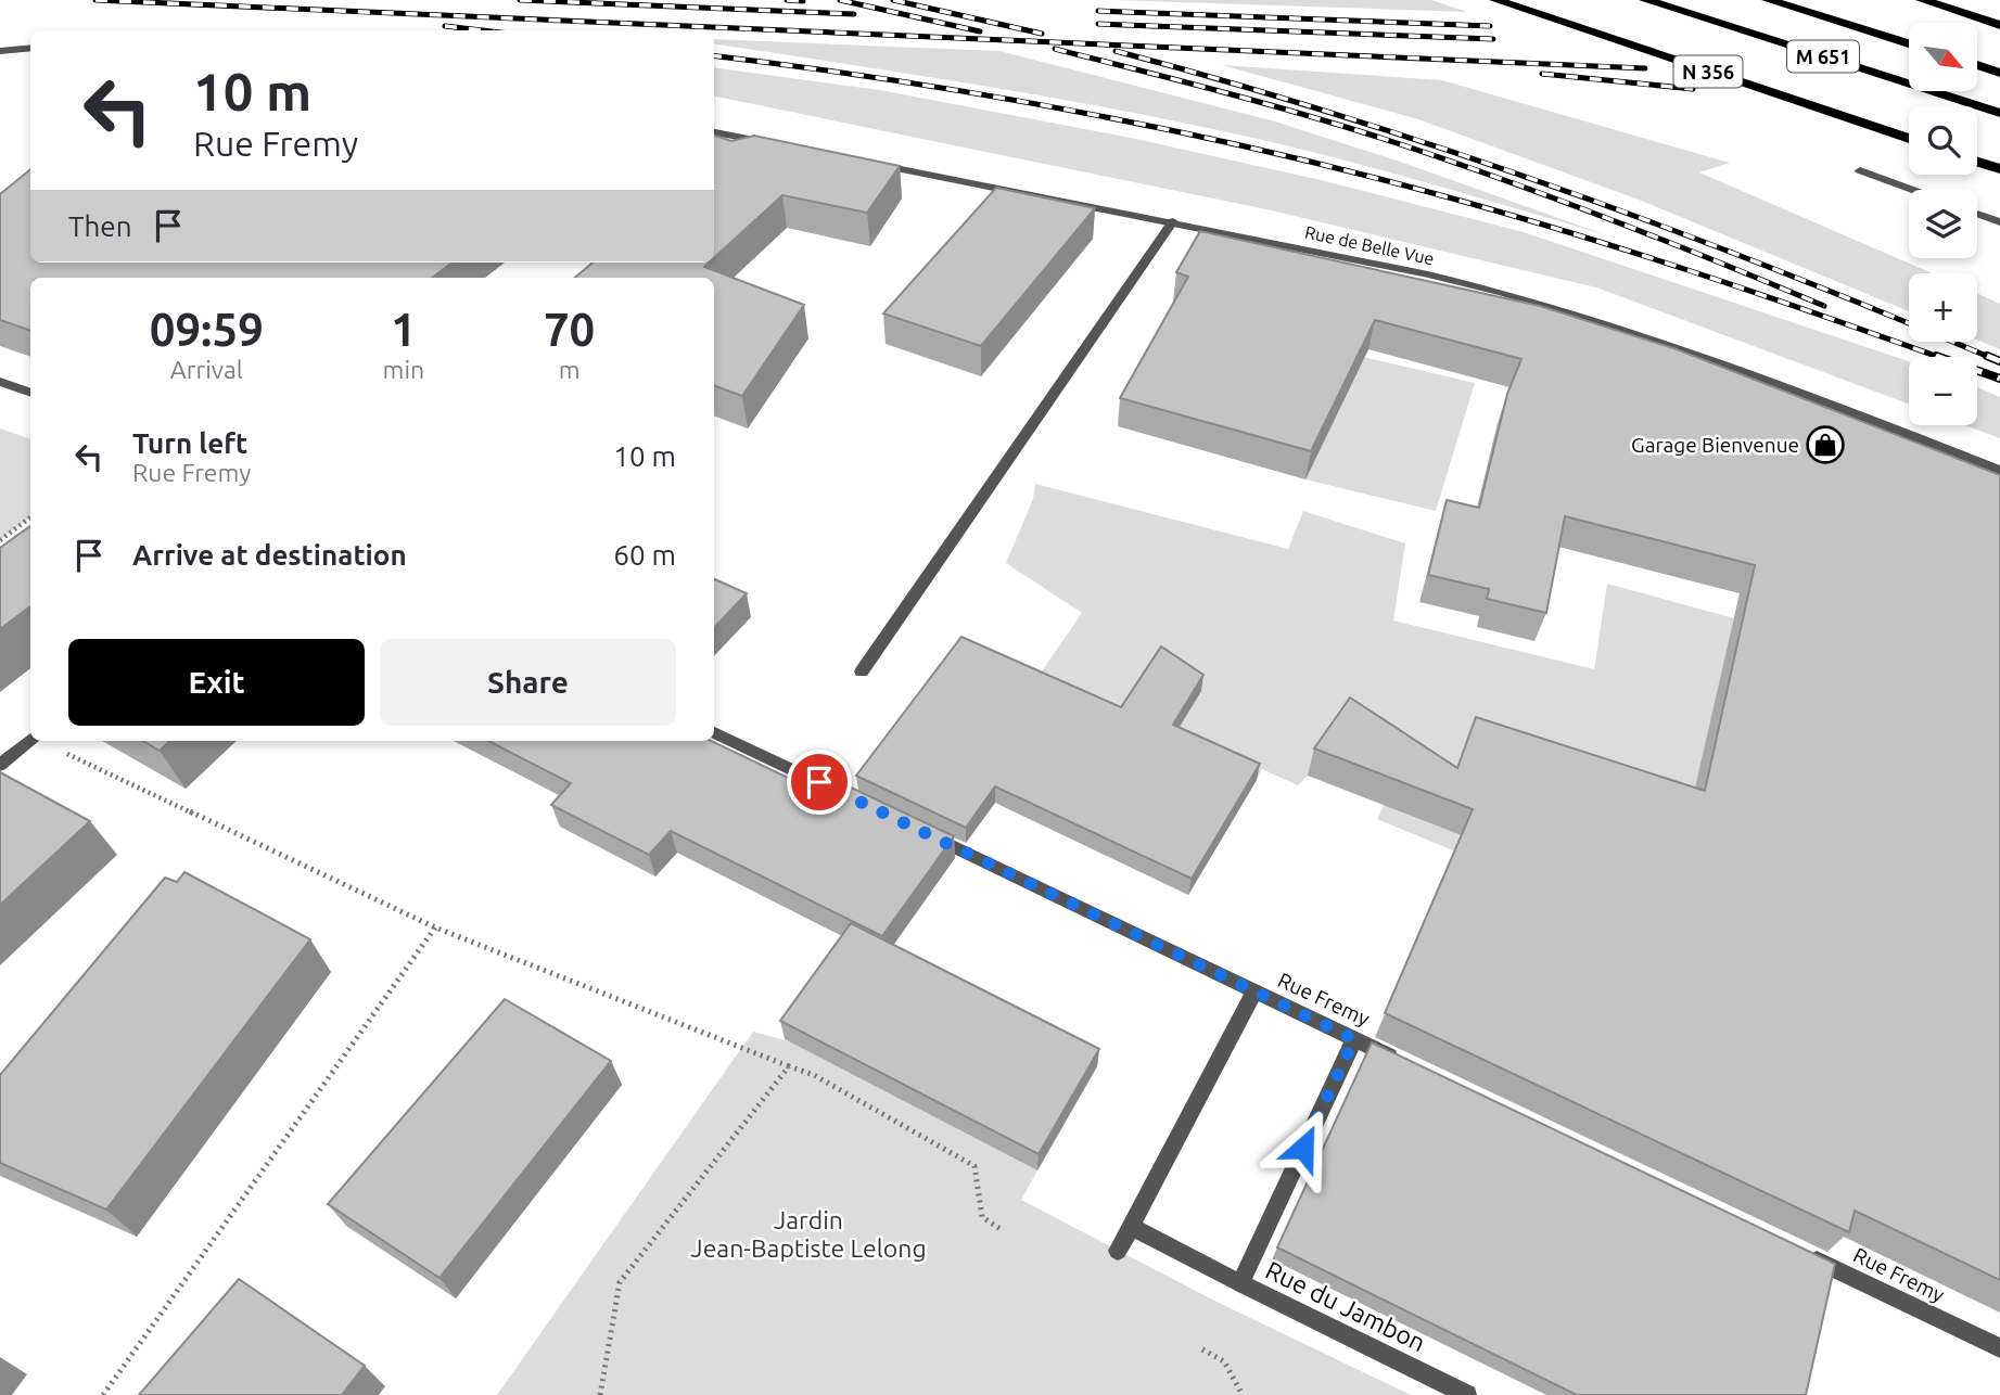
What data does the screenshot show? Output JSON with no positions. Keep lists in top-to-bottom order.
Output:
{
  "streets": {
    "highway": ["M 651", "N 356"],
    "street": ["Rue de Belle Vue", "Rue Fremy", "Rue du Jambon"]
  },
  "crossings": [
    ["Rue Fremy", "Rue du Jambon"]
  ],
  "parks": ["Jardin Jean-Baptiste Lelong"],
  "places": {
    "shop": ["Garage Bienvenue"]
  },
  "north": "bottom right",
  "page": {
    "map_buttons": ["+", "−"],
    "turn": ["10 m", "Rue Fremy"],
    "then": "Then",
    "eta": [
      "09:59",
      "Arrival",
      "1",
      "min",
      "70",
      "m"
    ],
    "list": [
      {
        "name": "Turn left",
        "note": "Rue Fremy",
        "value": "10 m"
      },
      {
        "name": "Arrive at destination",
        "value": "60 m"
      }
    ],
    "buttons": ["Exit", "Share"]
  }
}
